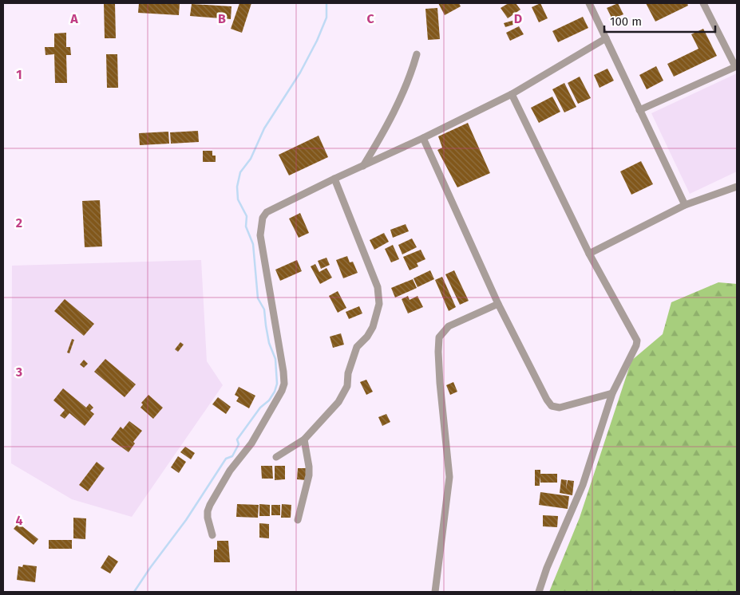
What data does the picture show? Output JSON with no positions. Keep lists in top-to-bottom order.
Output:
{
  "scale_bar": "100 m",
  "grid": {
    "columns": [
      "A",
      "B",
      "C",
      "D"
    ],
    "rows": [
      "1",
      "2",
      "3",
      "4"
    ]
  }
}
